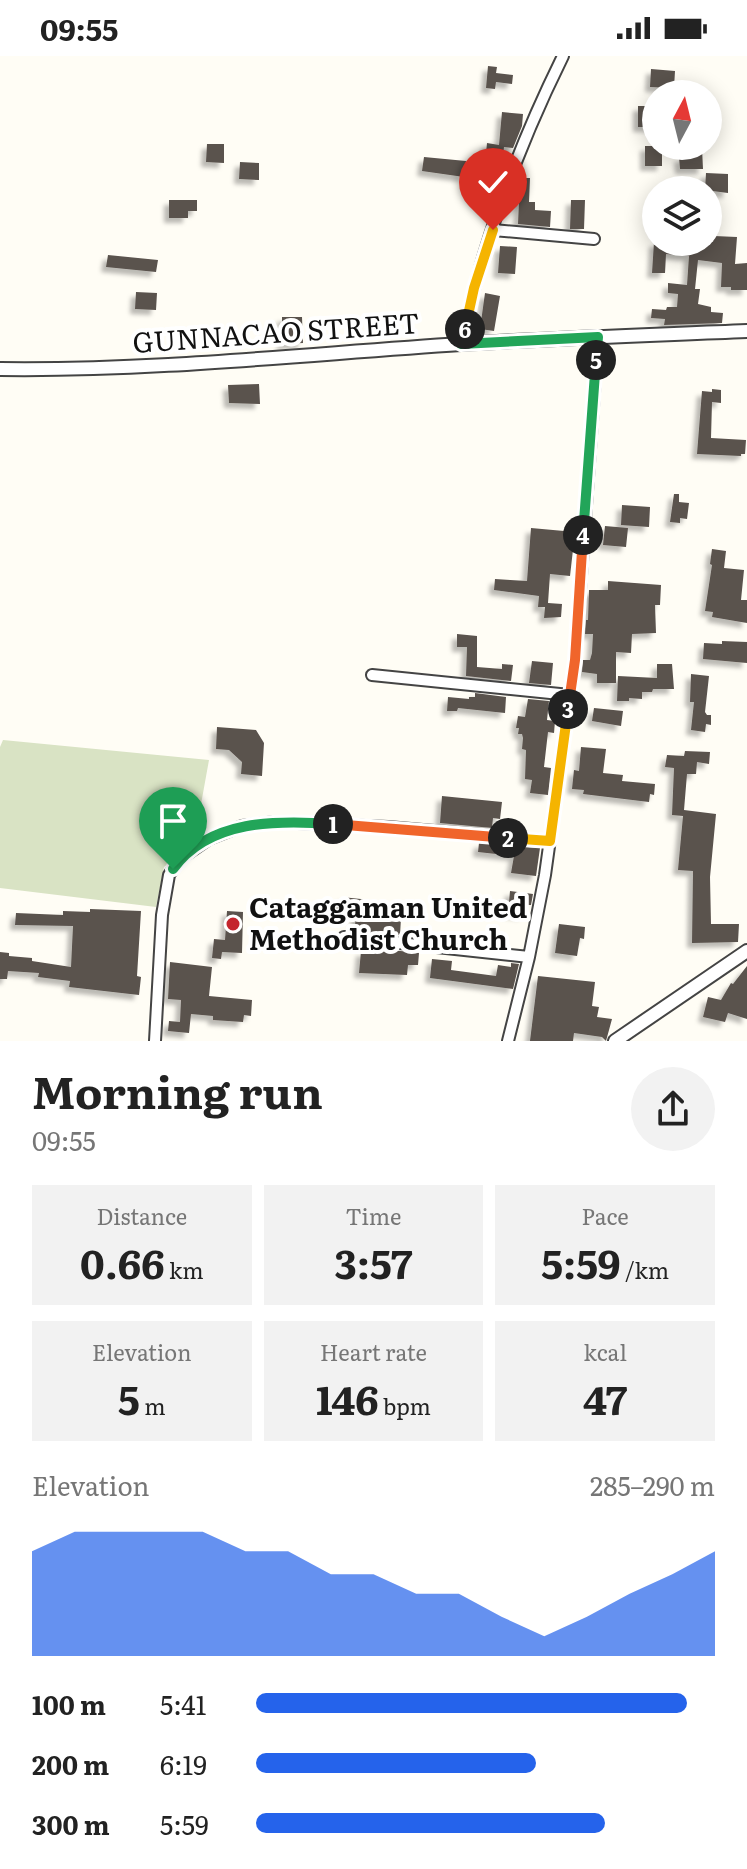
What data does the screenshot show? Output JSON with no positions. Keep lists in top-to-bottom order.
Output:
{
  "streets": {
    "street": ["GUNNACAO STREET"]
  },
  "places": ["Cataggaman United Methodist Church"],
  "north": "top",
  "page": {
    "status": "09:55",
    "pins": [
      "6",
      "5",
      "4",
      "3",
      "1",
      "2"
    ],
    "heading": ["Morning run", "09:55"],
    "stats": [
      ["Distance", "0.66 km"],
      ["Time", "3:57"],
      ["Pace", "5:59 /km"],
      ["Elevation", "5 m"],
      ["Heart rate", "146 bpm"],
      ["kcal", "47"]
    ],
    "chart": ["Elevation", "285–290 m"],
    "list": [
      {
        "name": "100 m",
        "note": "5:41"
      },
      {
        "name": "200 m",
        "note": "6:19"
      },
      {
        "name": "300 m",
        "note": "5:59"
      }
    ]
  }
}
